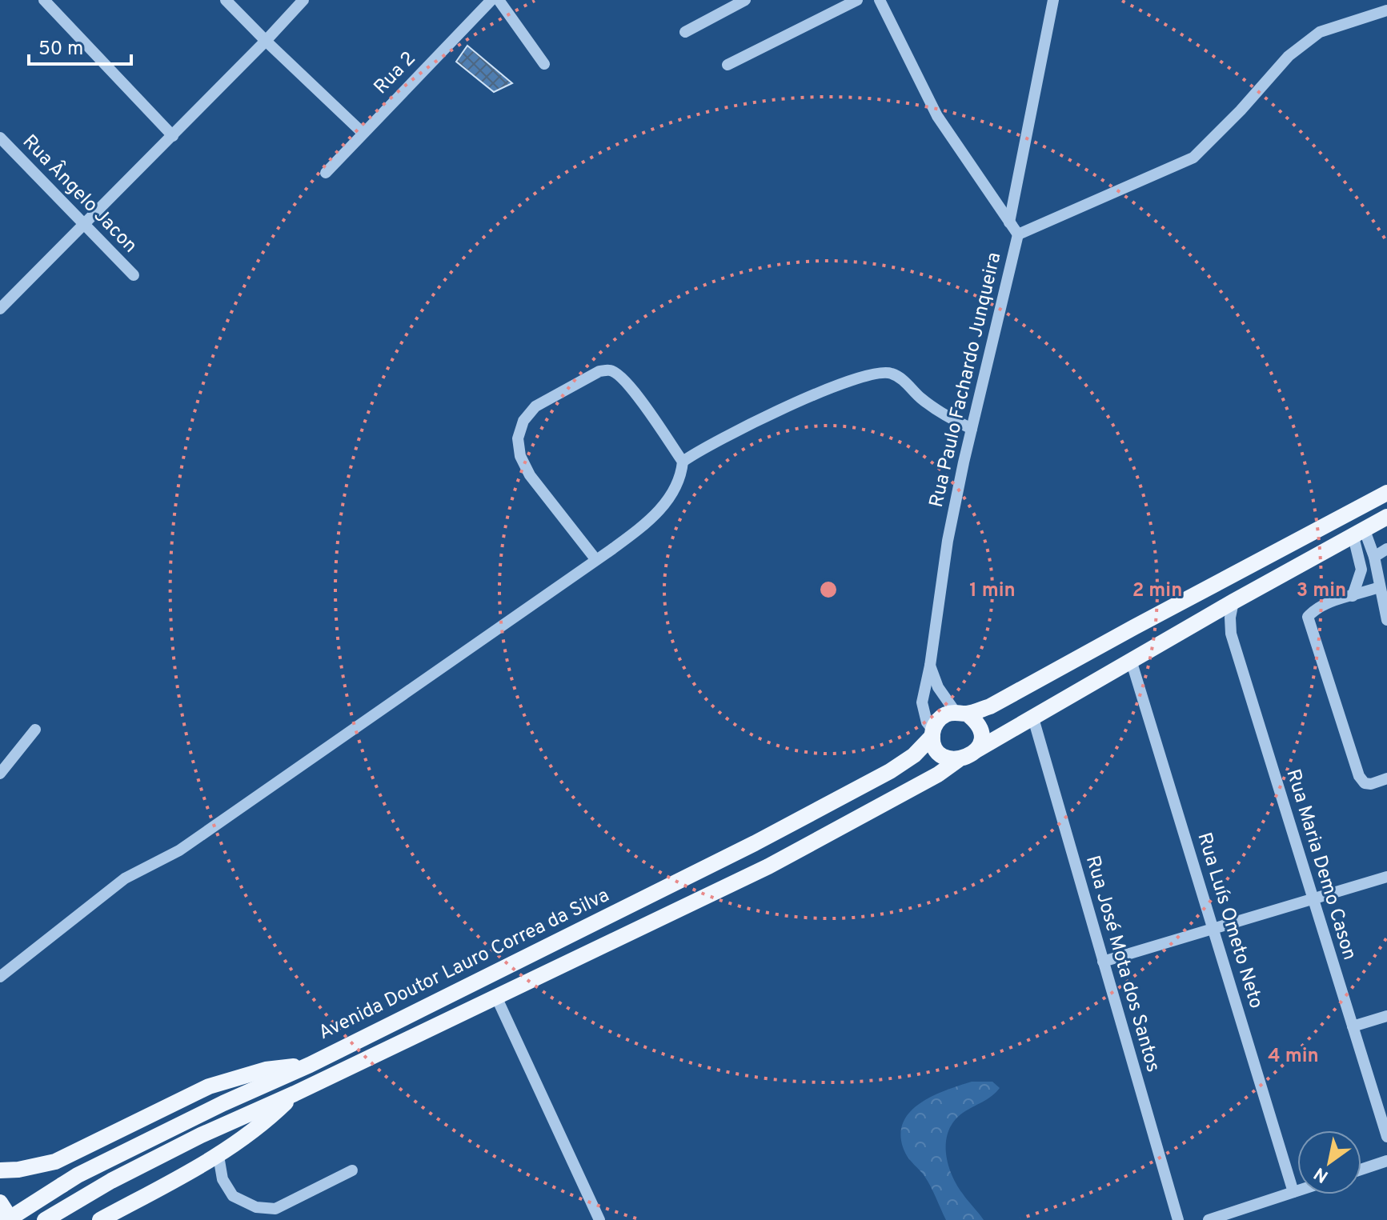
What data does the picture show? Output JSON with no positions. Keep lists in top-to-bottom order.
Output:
{
  "streets": {
    "main road": ["Avenida Doutor Lauro Correa da Silva"],
    "street": [
      "Rua 2",
      "Rua Ângelo Jacon",
      "Rua Paulo Fachardo Junqueira",
      "Rua Maria Demo Cason",
      "Rua Luís Ometo Neto",
      "Rua José Mota dos Santos"
    ]
  },
  "crossings": [
    ["Rua Paulo Fachardo Junqueira", "Avenida Doutor Lauro Correa da Silva"]
  ],
  "scale_bar": "50 m",
  "north": "bottom left",
  "rings": [
    "1 min",
    "2 min",
    "3 min",
    "4 min"
  ]
}
